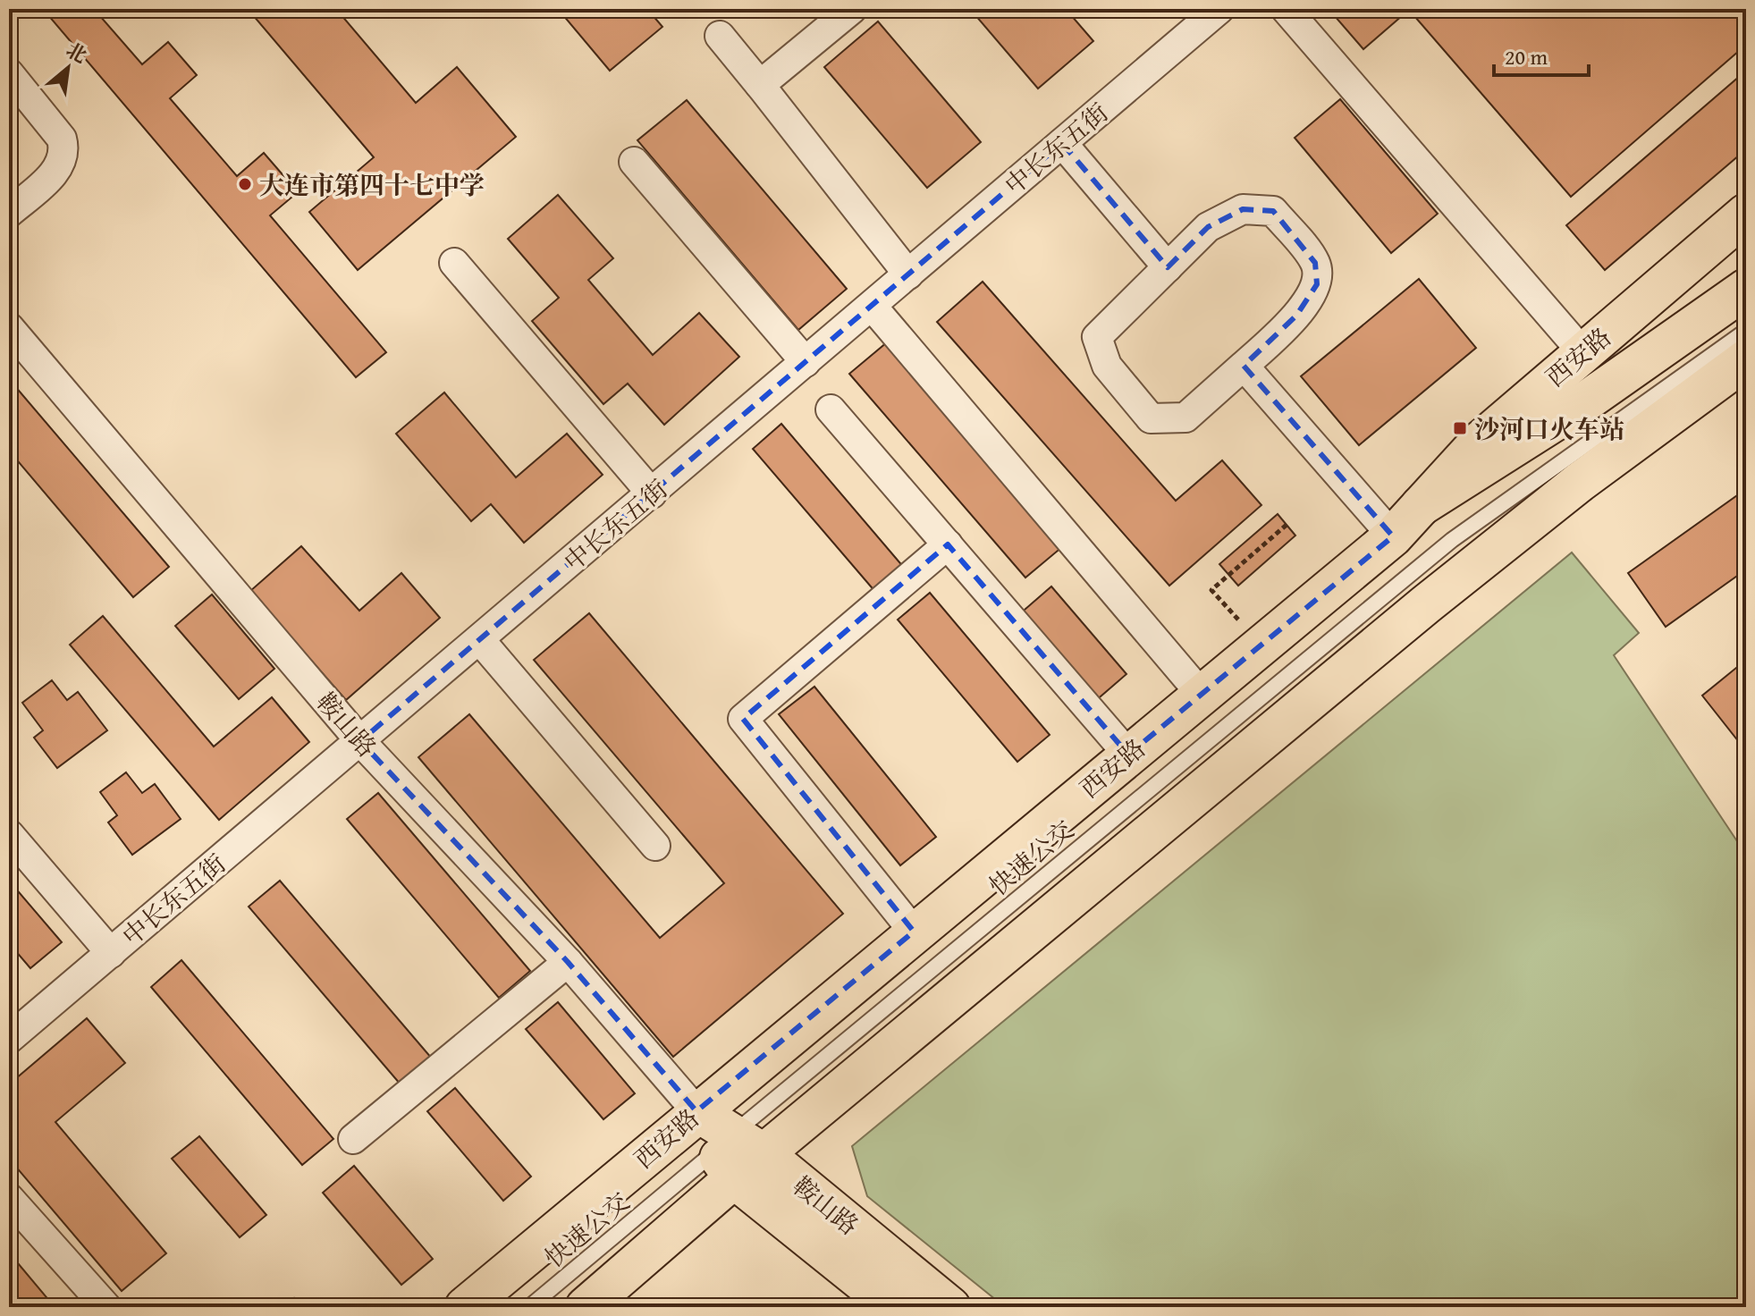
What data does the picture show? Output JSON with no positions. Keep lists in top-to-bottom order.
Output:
{
  "streets": {
    "main road": ["西安路", "鞍山路"],
    "street": ["中长东五街"],
    "lane": ["快速公交"]
  },
  "crossings": [
    ["中长东五街", "鞍山路"],
    ["西安路", "鞍山路"],
    ["鞍山路", "快速公交"]
  ],
  "places": {
    "other": ["大连市第四十七中学"],
    "transit": ["沙河口火车站"]
  },
  "scale_bar": "20 m",
  "north": "top right"
}
